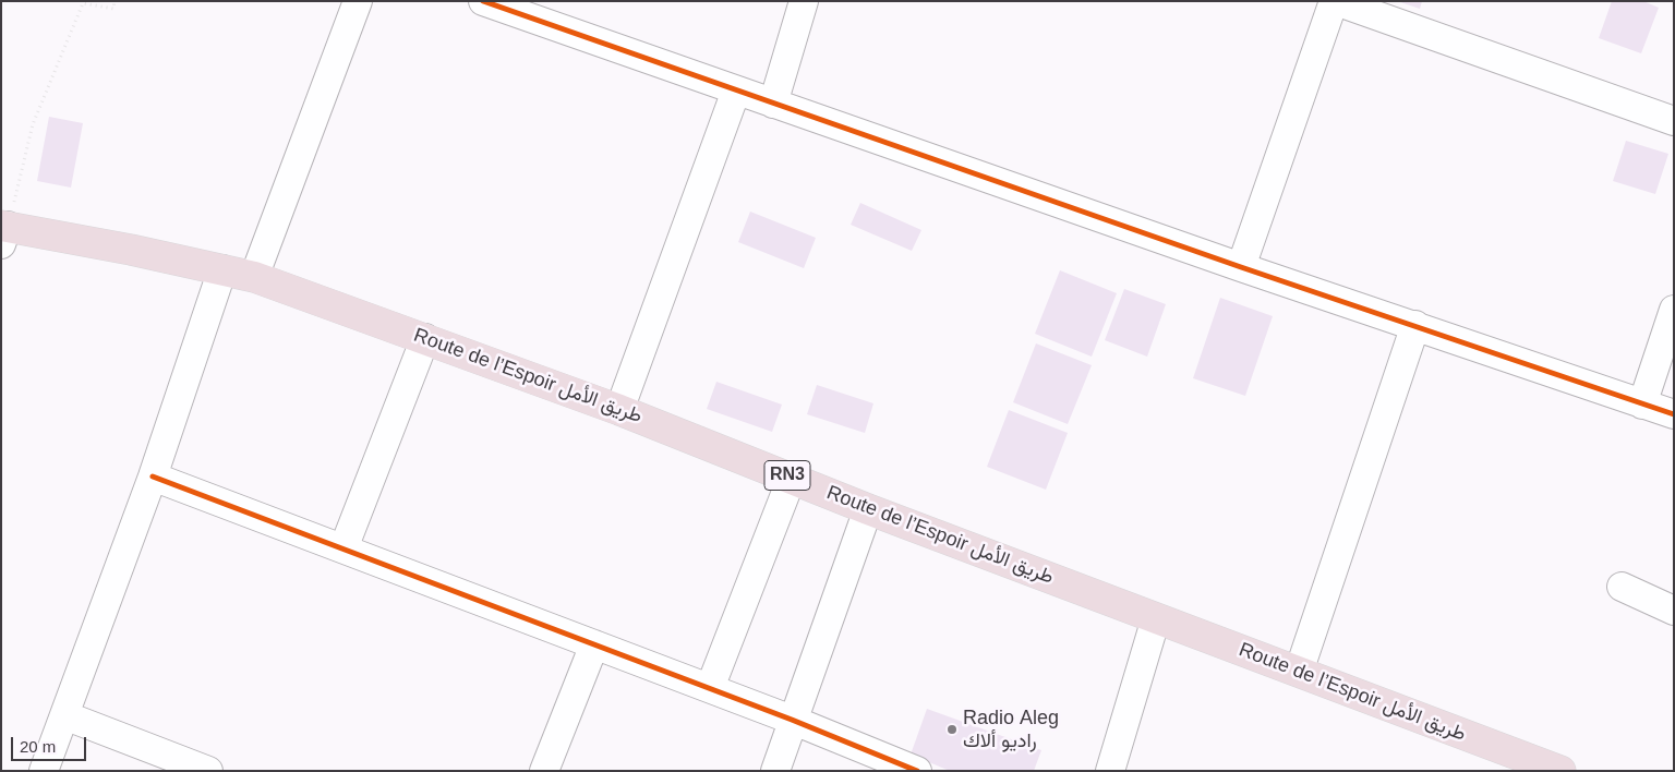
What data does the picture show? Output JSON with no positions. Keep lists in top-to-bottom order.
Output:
{
  "streets": {
    "highway": ["Route de l’Espoir طريق الأمل", "RN3"]
  },
  "places": ["Radio Aleg راديو ألاك"],
  "scale_bar": "20 m"
}
